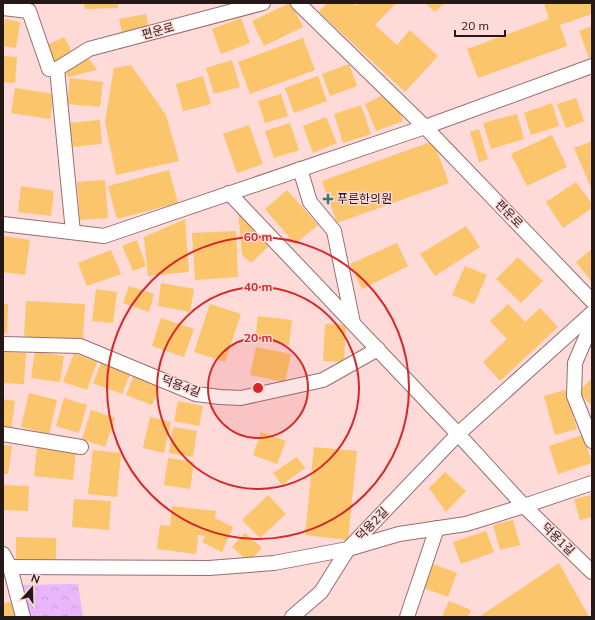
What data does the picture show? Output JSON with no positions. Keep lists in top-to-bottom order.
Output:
{
  "streets": {
    "street": [
      "편운로",
      "덕용4길",
      "덕용2길",
      "덕용1길"
    ]
  },
  "places": {
    "health": ["푸른한의원"]
  },
  "scale_bar": "20 m",
  "north": "top",
  "rings": ["60 m", "40 m", "20 m"]
}
